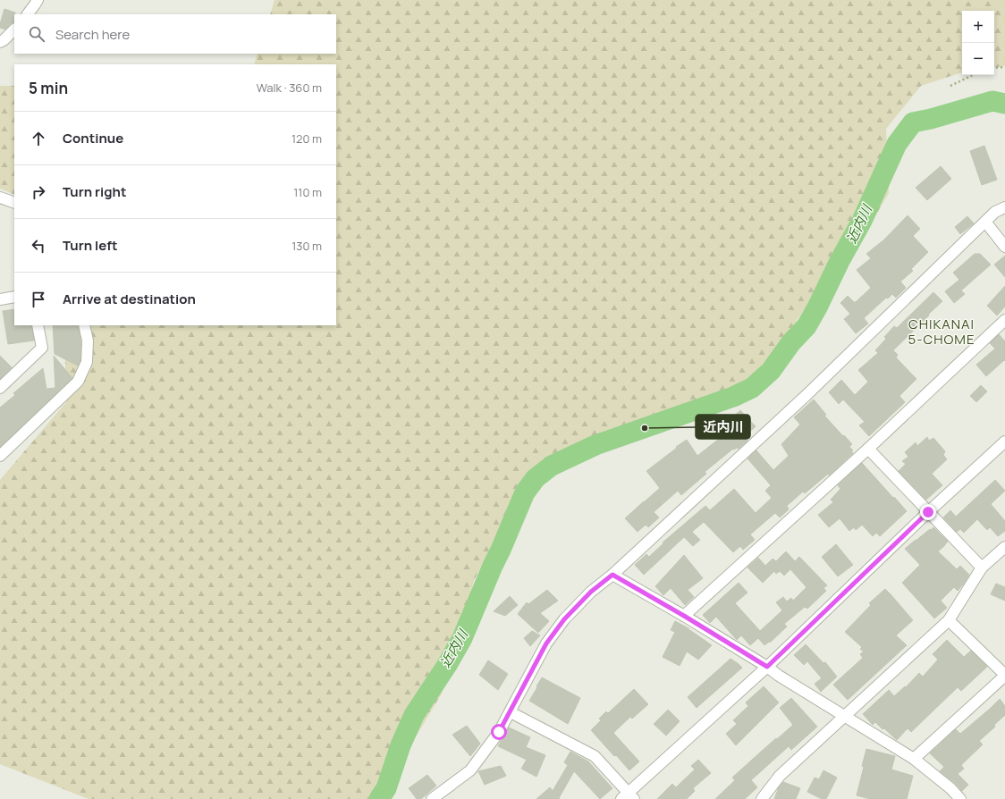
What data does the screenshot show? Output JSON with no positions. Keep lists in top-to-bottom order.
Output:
{
  "districts": ["CHIKANAI 5-CHOME"],
  "water": ["近内川"],
  "places": ["近内川"],
  "page": {
    "map_buttons": ["+", "−"],
    "search": "Search here",
    "heading": ["5 min", "Walk · 360 m"],
    "list": [
      ["Continue", "120 m"],
      ["Turn right", "110 m"],
      ["Turn left", "130 m"],
      "Arrive at destination"
    ]
  }
}
